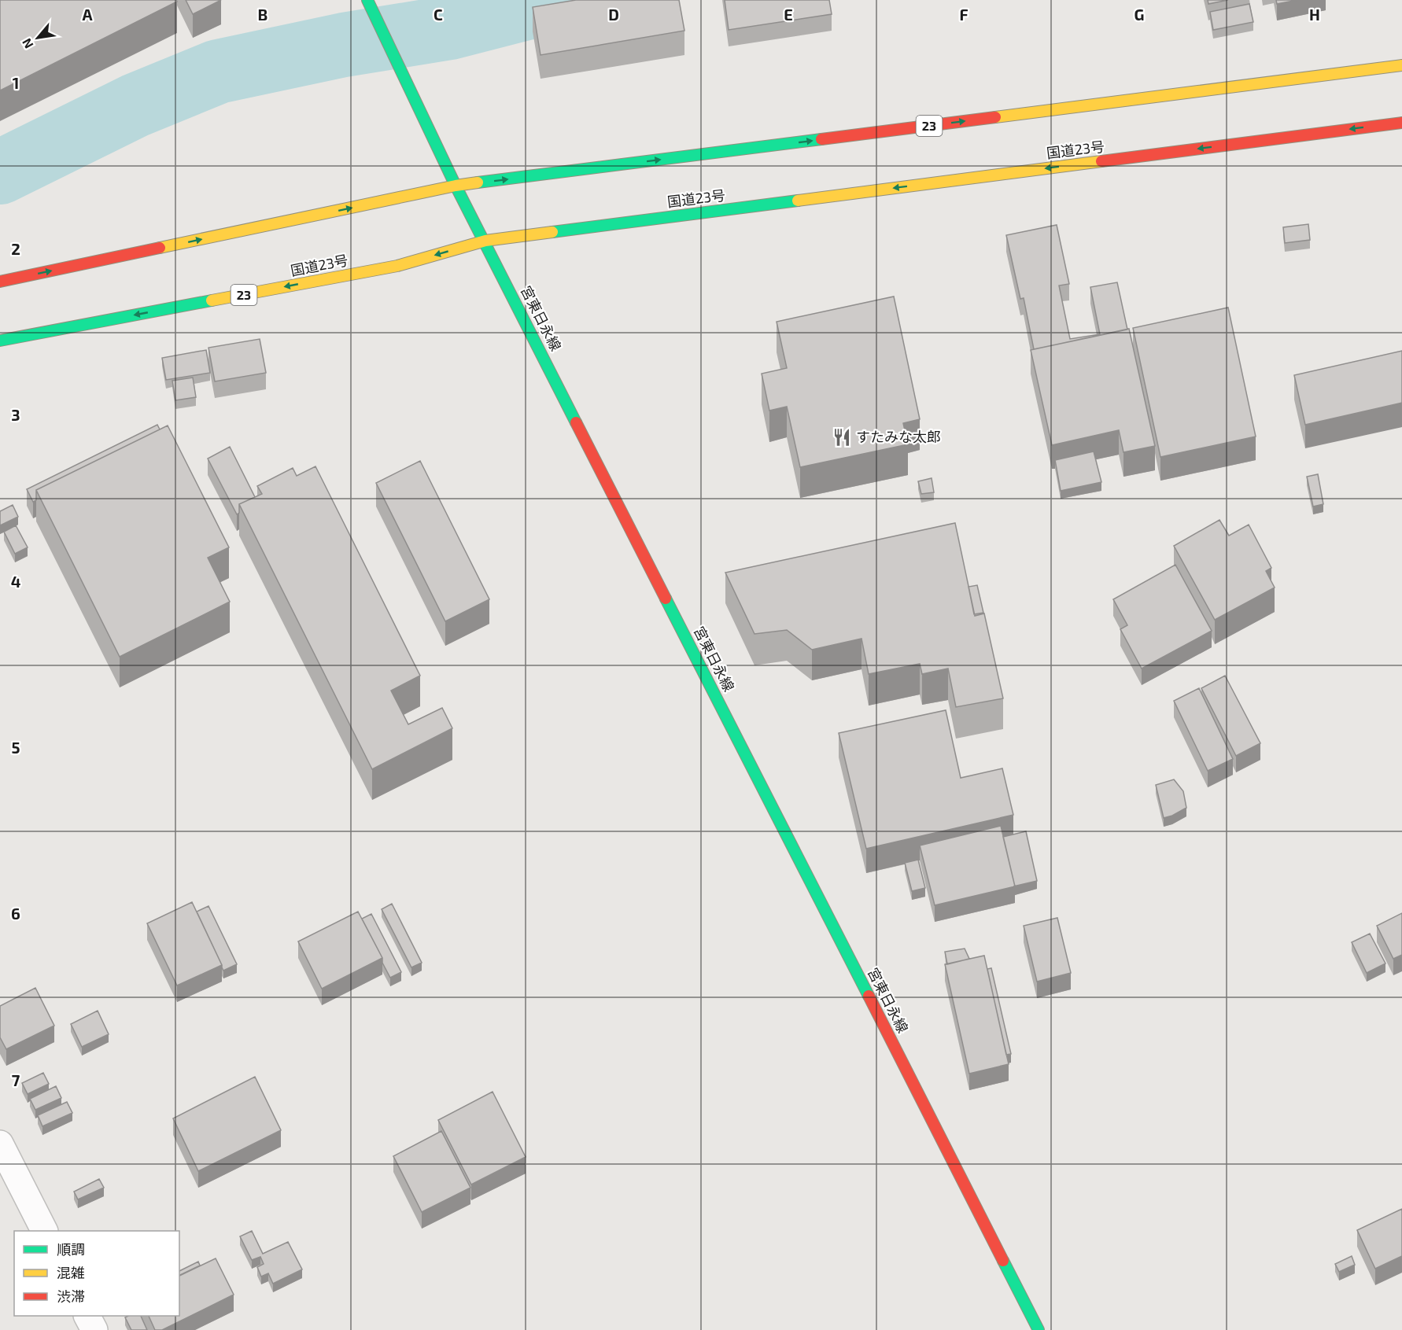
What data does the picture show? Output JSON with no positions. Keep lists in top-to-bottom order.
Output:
{
  "streets": {
    "main road": ["23", "国道23号", "宮東日永線"]
  },
  "crossings": [
    ["23", "宮東日永線"],
    ["国道23号", "宮東日永線"]
  ],
  "places": {
    "restaurant": ["すたみな太郎"]
  },
  "legend": ["順調", "混雑", "渋滞"],
  "north": "bottom left",
  "grid": {
    "columns": [
      "A",
      "B",
      "C",
      "D",
      "E",
      "F",
      "G",
      "H"
    ],
    "rows": [
      "1",
      "2",
      "3",
      "4",
      "5",
      "6",
      "7"
    ]
  }
}
